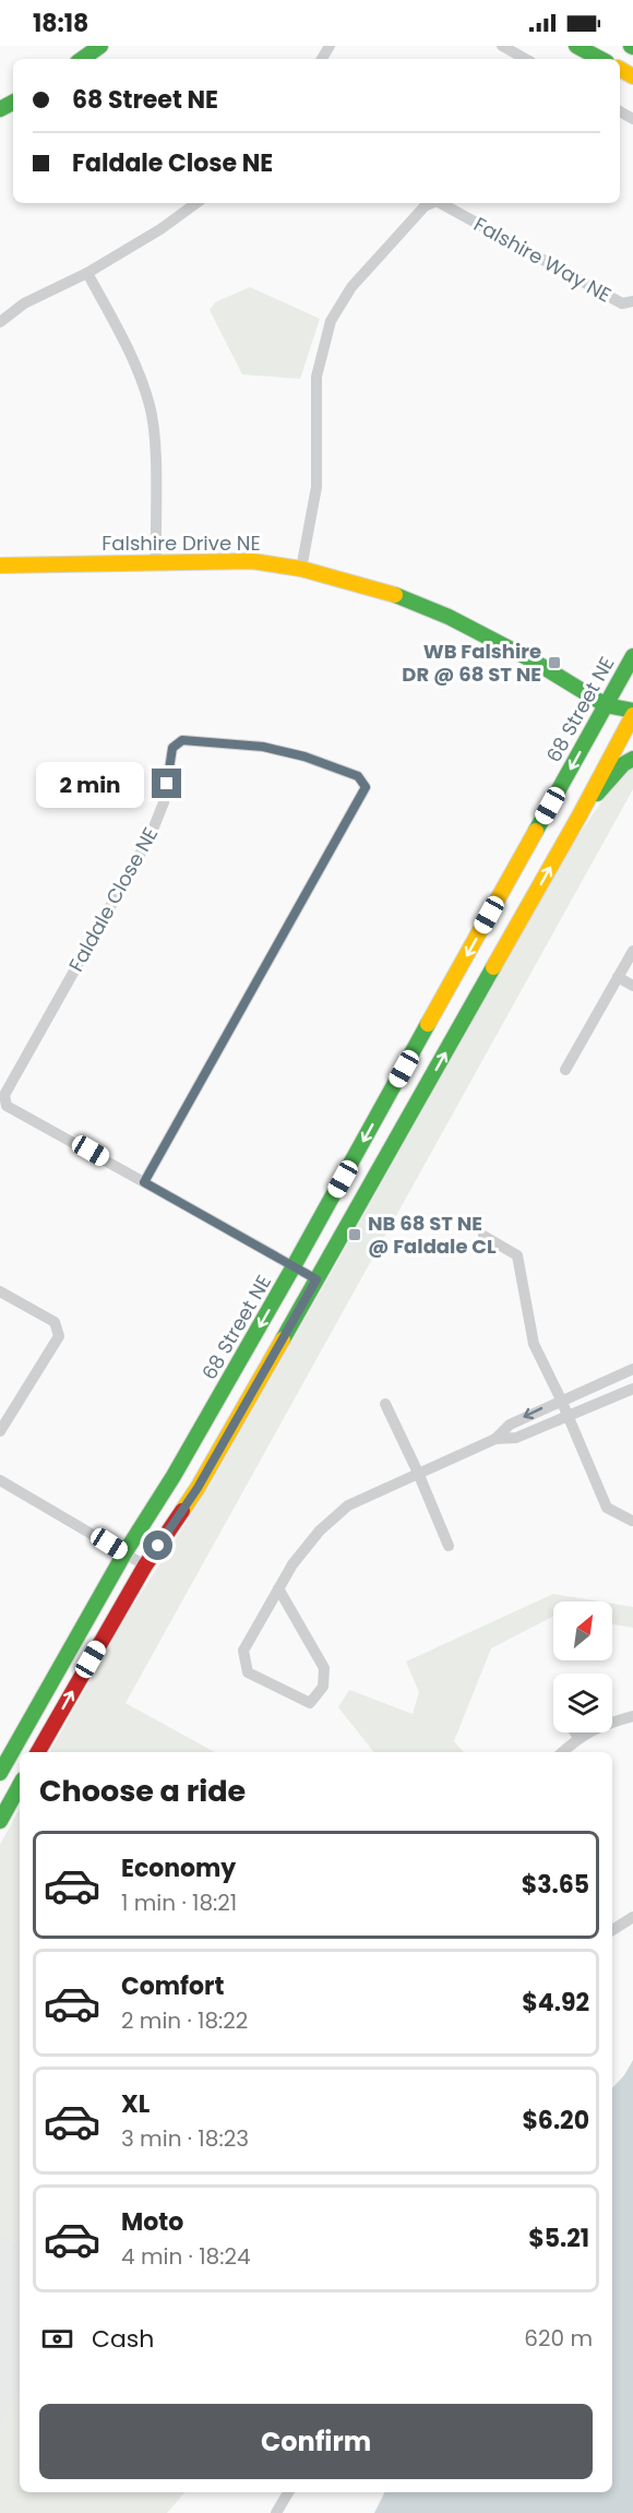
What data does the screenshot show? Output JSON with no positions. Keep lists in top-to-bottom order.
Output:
{
  "streets": {
    "main road": ["Falshire Drive NE", "68 Street NE"],
    "street": ["Falshire Way NE", "Faldale Close NE"]
  },
  "crossings": [
    ["Falshire Way NE", "Falshire Drive NE"],
    ["Falshire Drive NE", "68 Street NE"],
    ["68 Street NE", "Faldale Close NE"]
  ],
  "places": {
    "transit": ["WB Falshire DR @ 68 ST NE", "NB 68 ST NE @ Faldale CL"]
  },
  "north": "top right",
  "page": {
    "status": "18:18",
    "banner": ["68 Street NE", "Faldale Close NE"],
    "bubble": "2 min",
    "heading": "Choose a ride",
    "list": [
      {
        "name": "Economy",
        "note": "1 min · 18:21",
        "value": "$3.65"
      },
      {
        "name": "Comfort",
        "note": "2 min · 18:22",
        "value": "$4.92"
      },
      {
        "name": "XL",
        "note": "3 min · 18:23",
        "value": "$6.20"
      },
      {
        "name": "Moto",
        "note": "4 min · 18:24",
        "value": "$5.21"
      }
    ],
    "pay": ["Cash", "620 m"],
    "buttons": "Confirm"
  }
}
